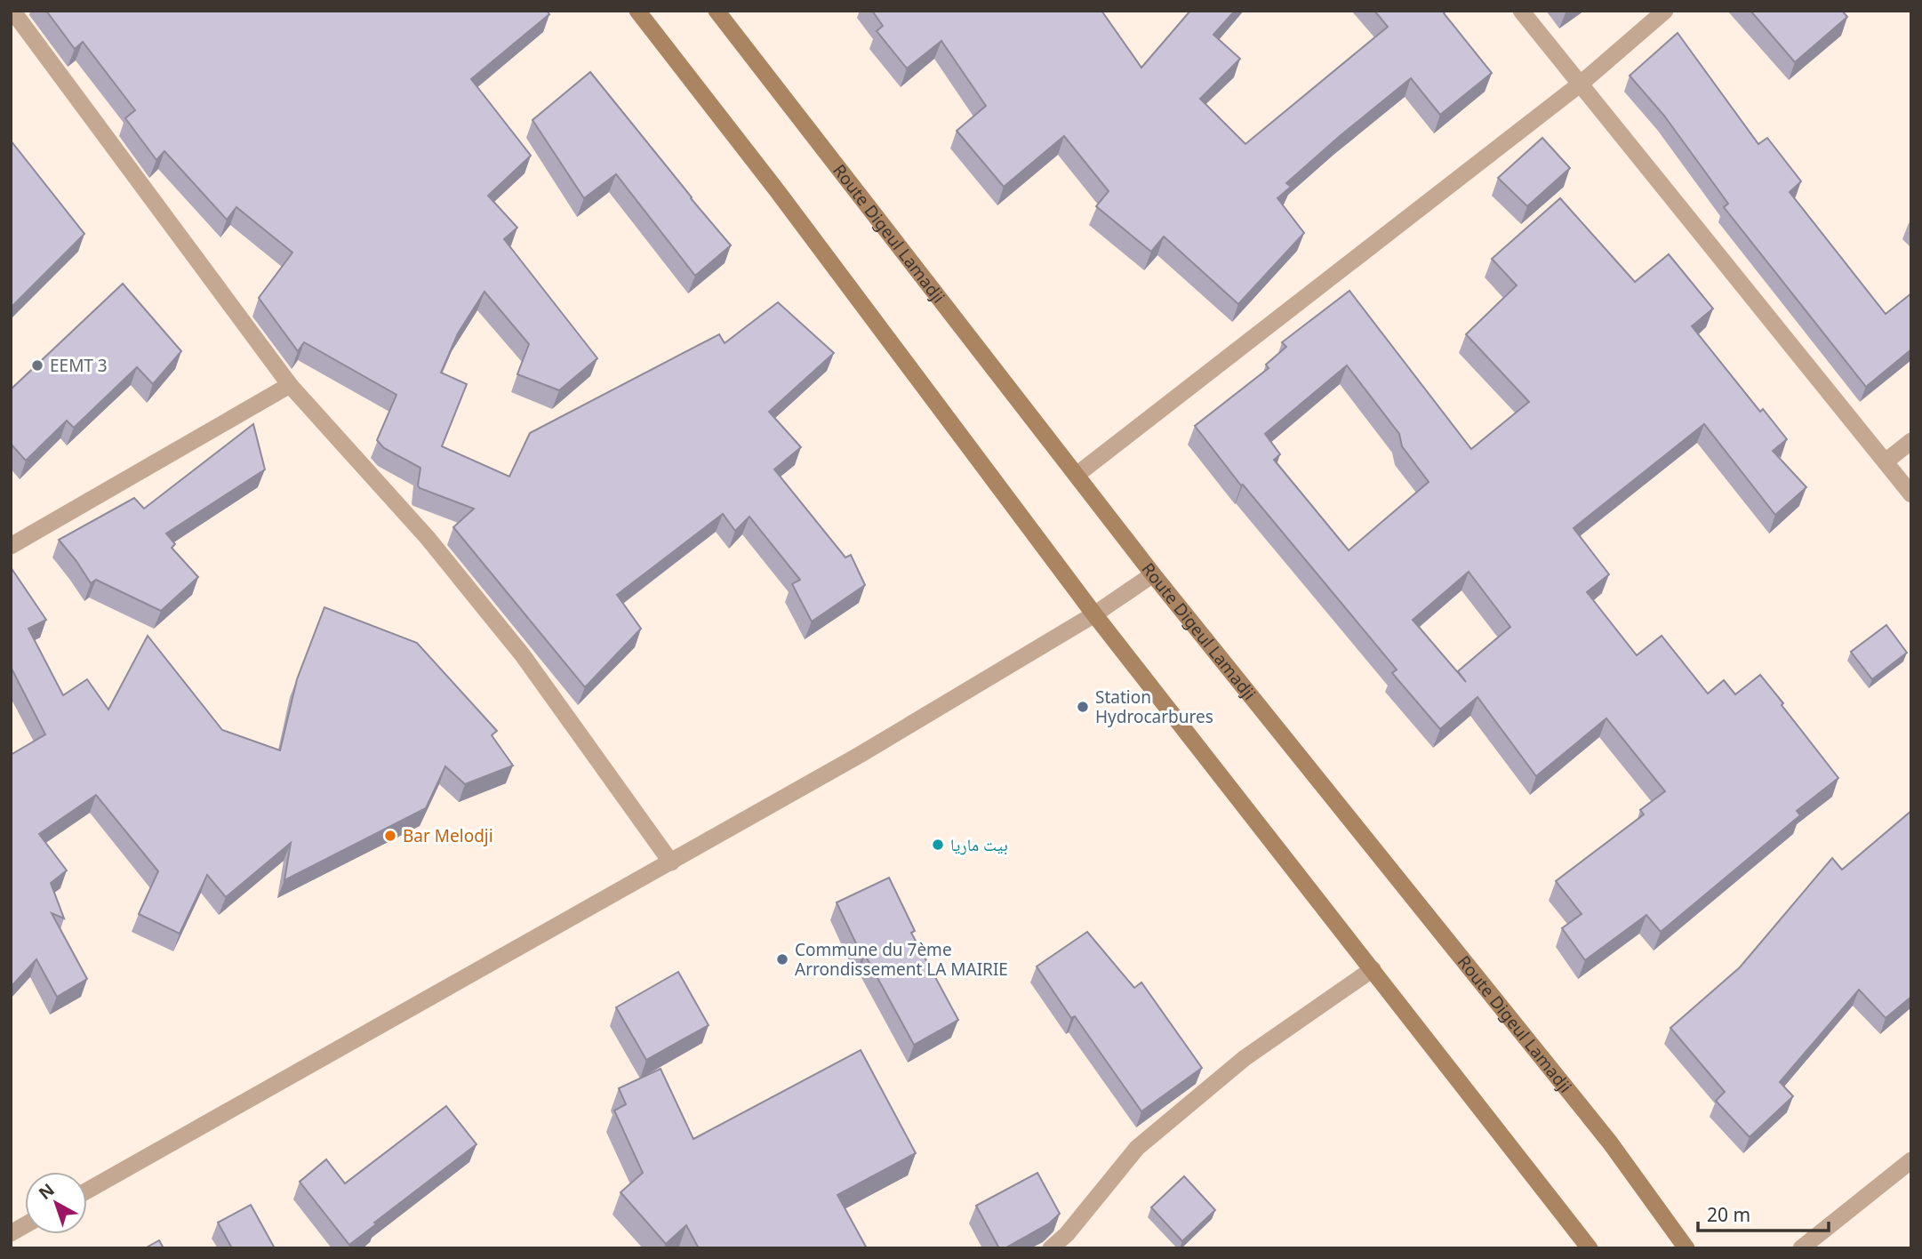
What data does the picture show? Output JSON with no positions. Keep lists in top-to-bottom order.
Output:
{
  "streets": {
    "main road": ["Route Digeul Lamadji"]
  },
  "places": [
    "EEMT 3",
    "Station Hydrocarbures",
    "Bar Melodji",
    "بيت ماريا",
    "Commune du 7ème Arrondissement LA MAIRIE"
  ],
  "scale_bar": "20 m",
  "north": "top left"
}
